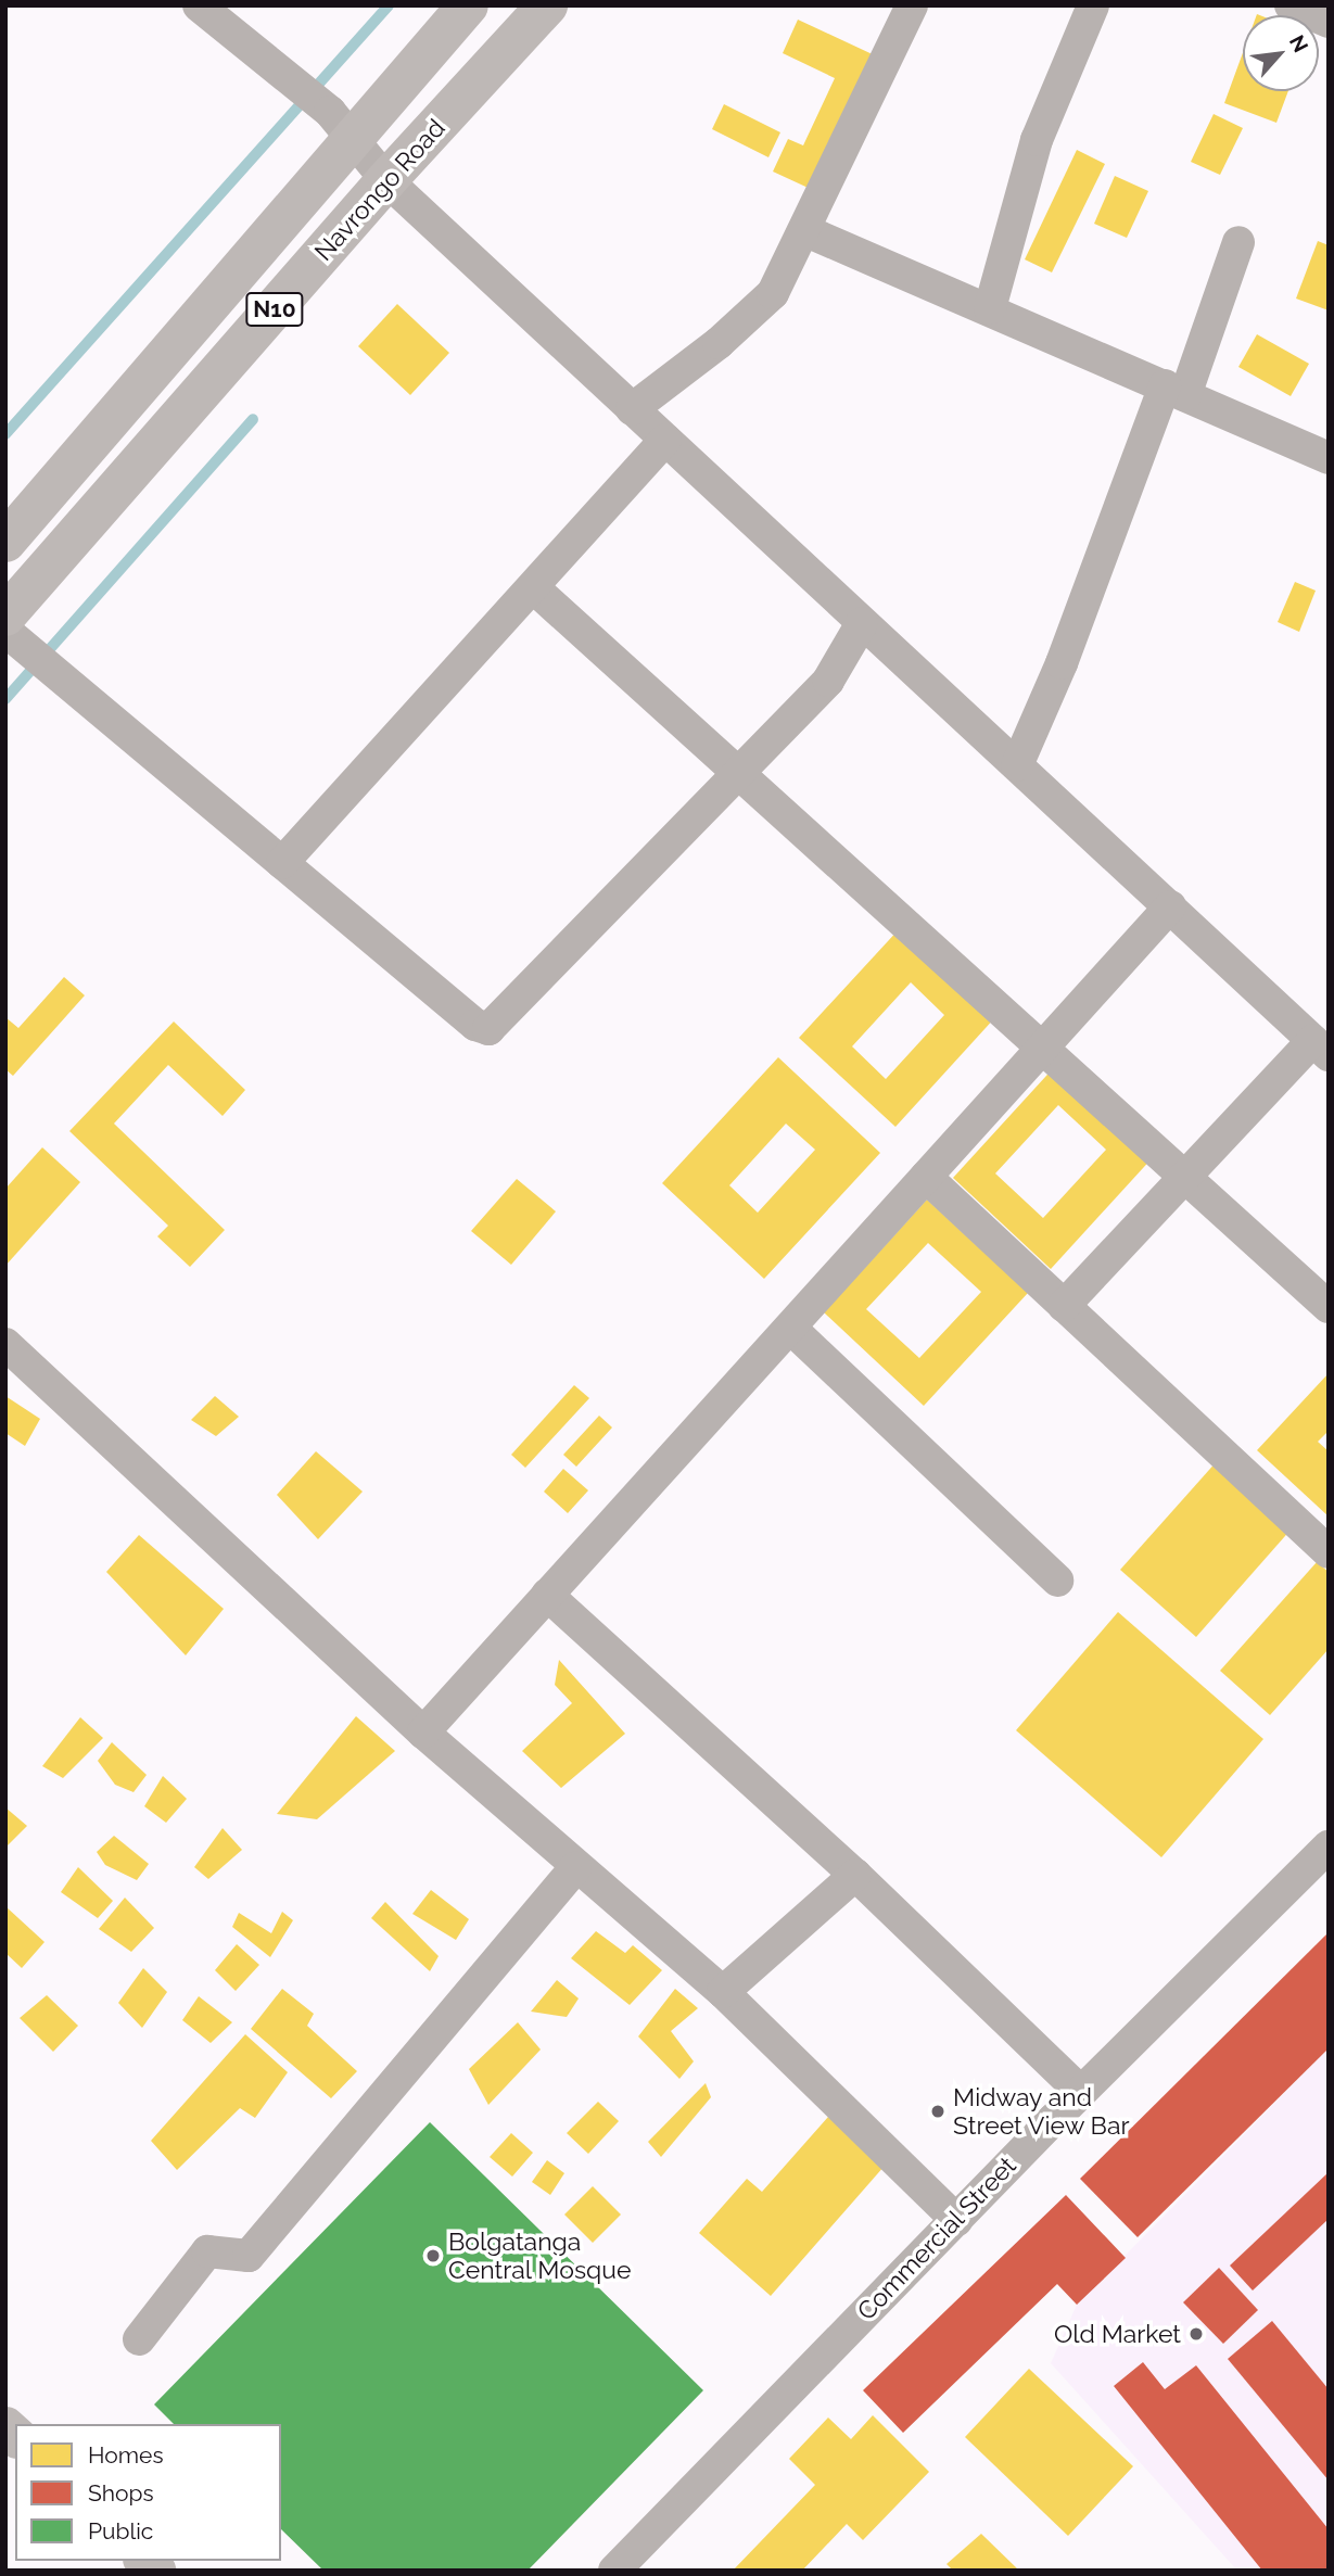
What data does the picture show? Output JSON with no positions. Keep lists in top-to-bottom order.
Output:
{
  "streets": {
    "highway": ["Navrongo Road", "N10"],
    "street": ["Commercial Street"]
  },
  "places": ["Midway and Street View Bar", "Bolgatanga Central Mosque", "Old Market"],
  "legend": ["Homes", "Shops", "Public"],
  "north": "top right"
}
